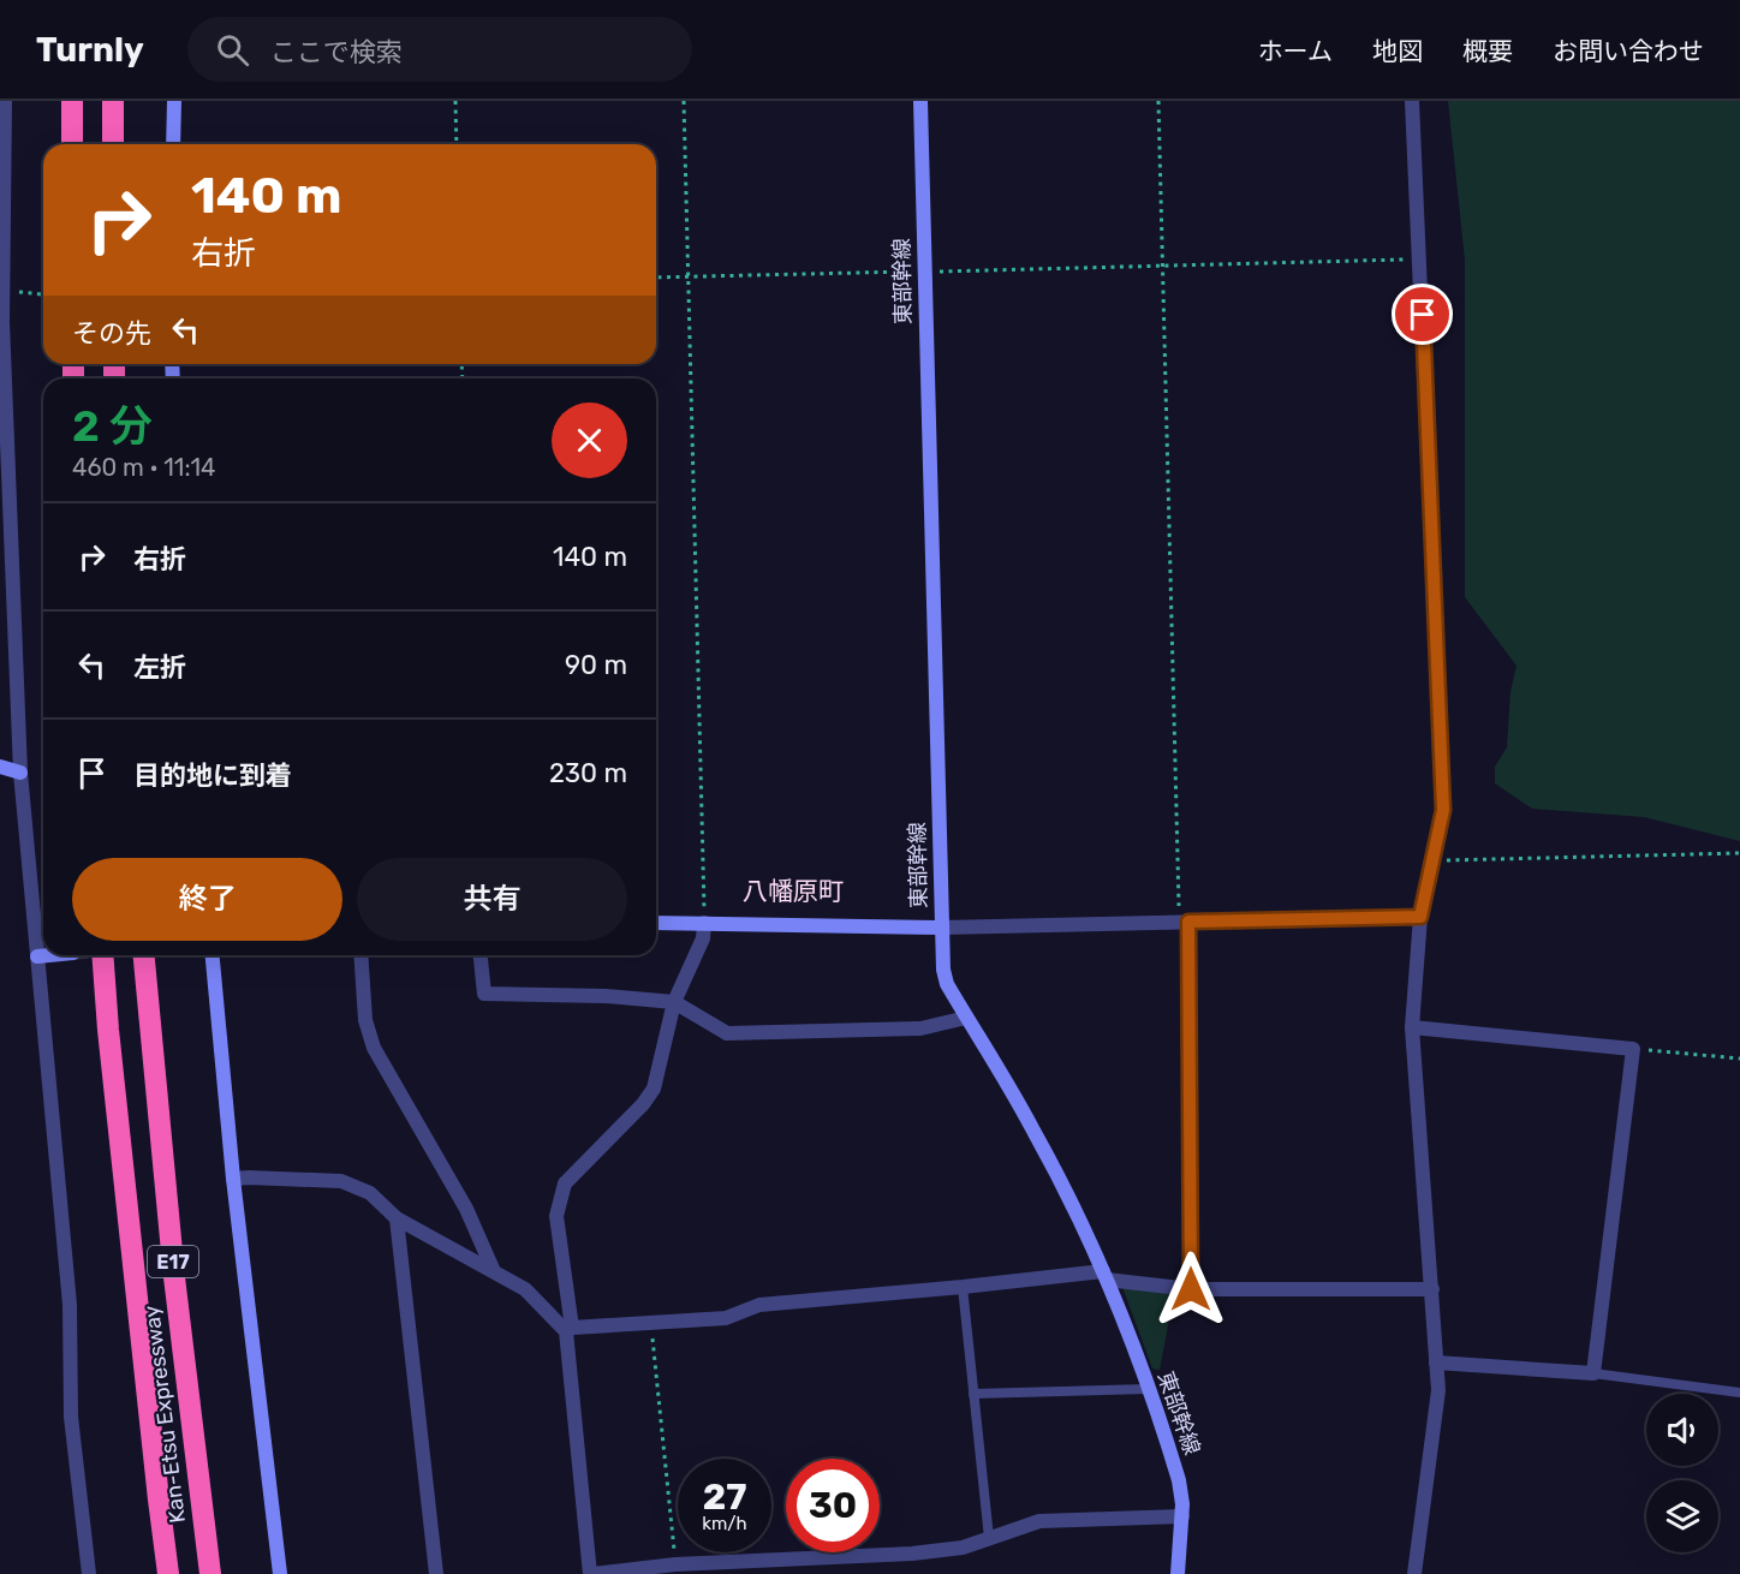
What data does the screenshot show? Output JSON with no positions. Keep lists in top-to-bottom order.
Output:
{
  "streets": {
    "highway": ["E17", "Kan-Etsu Expressway"],
    "street": ["東部幹線"]
  },
  "districts": ["八幡原町"],
  "page": {
    "header": "Turnly",
    "search": "ここで検索",
    "nav": [
      "ホーム",
      "地図",
      "概要",
      "お問い合わせ"
    ],
    "turn": ["140 m", "右折"],
    "then": "その先",
    "heading": ["2 分", "460 m · 11:14"],
    "list": [
      {
        "name": "右折",
        "value": "140 m"
      },
      {
        "name": "左折",
        "value": "90 m"
      },
      {
        "name": "目的地に到着",
        "value": "230 m"
      }
    ],
    "buttons": ["終了", "共有"],
    "speed": "27 km/h",
    "limit": "30"
  }
}
